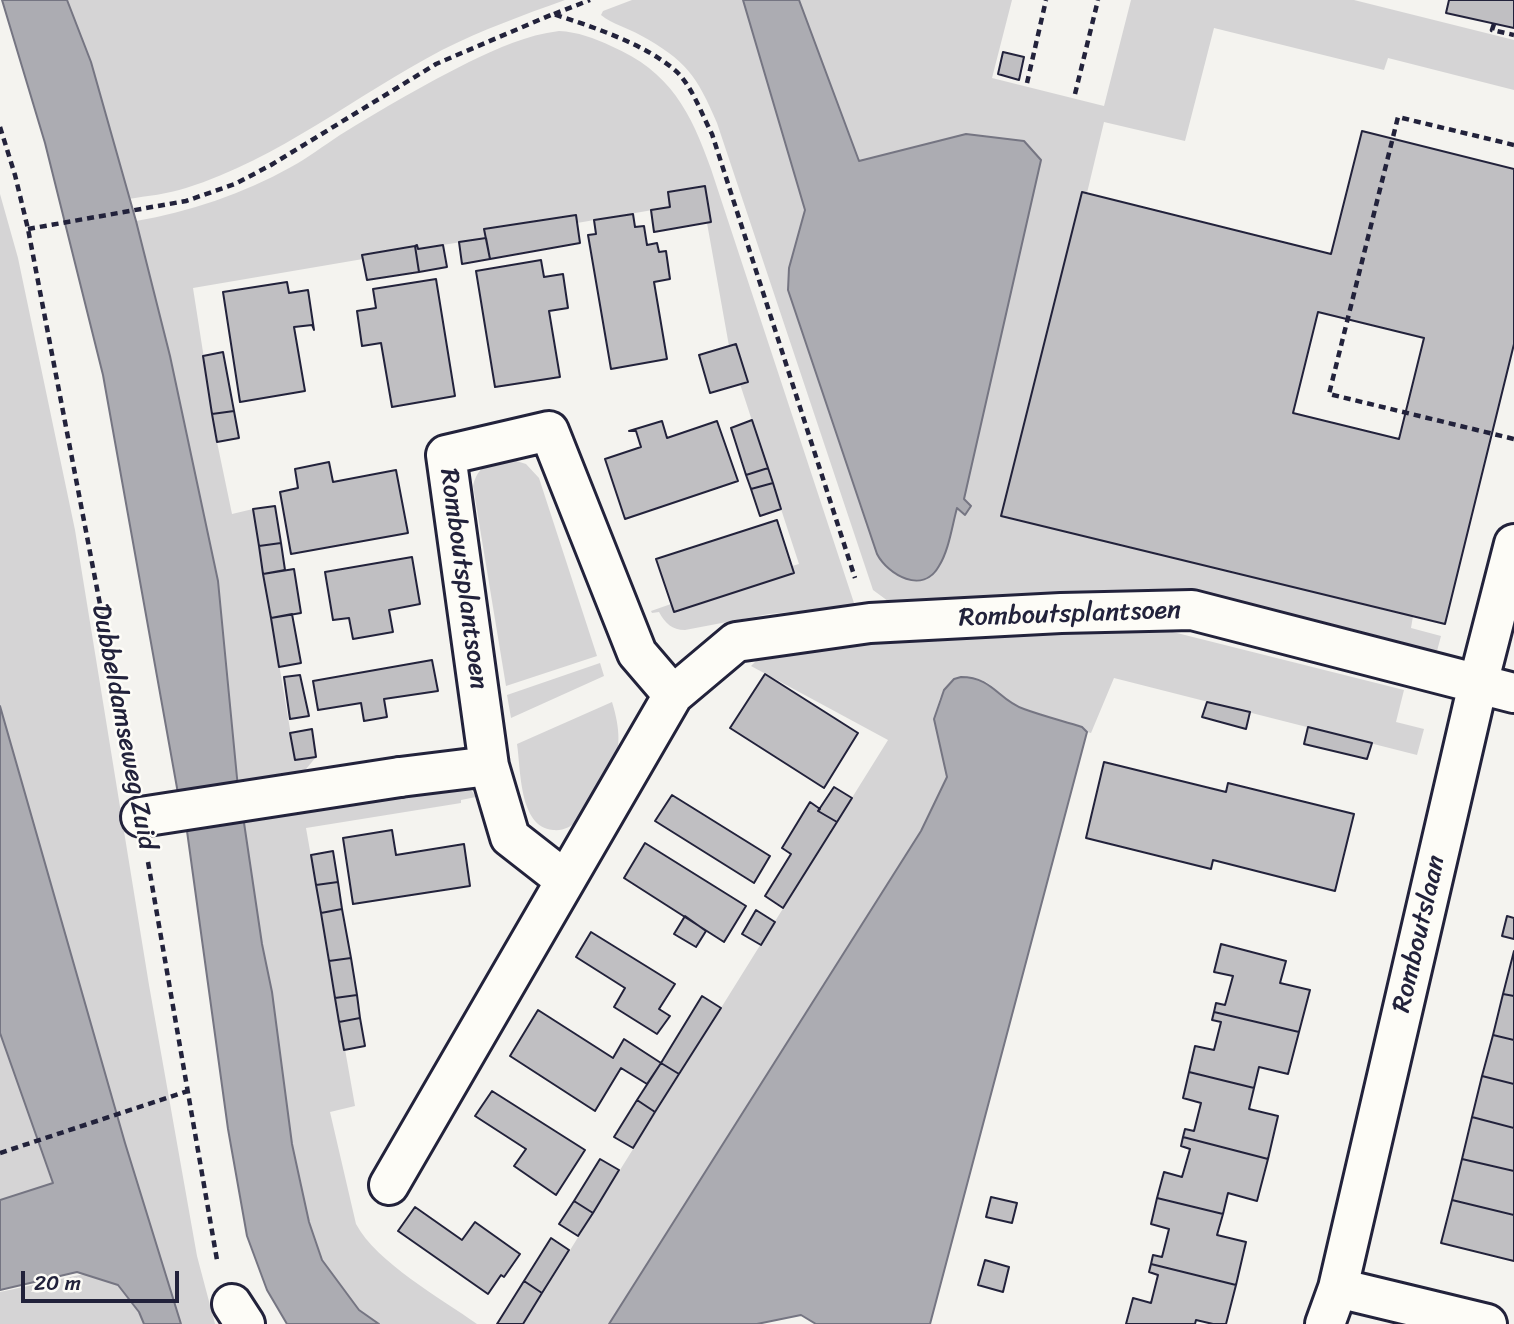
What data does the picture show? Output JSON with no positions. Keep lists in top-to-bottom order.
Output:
{
  "streets": {
    "street": ["Romboutsplantsoen", "Romboutslaan"],
    "path": ["Dubbeldamseweg Zuid"]
  },
  "crossings": [
    ["Romboutsplantsoen", "Romboutslaan"]
  ],
  "scale_bar": "20 m"
}
